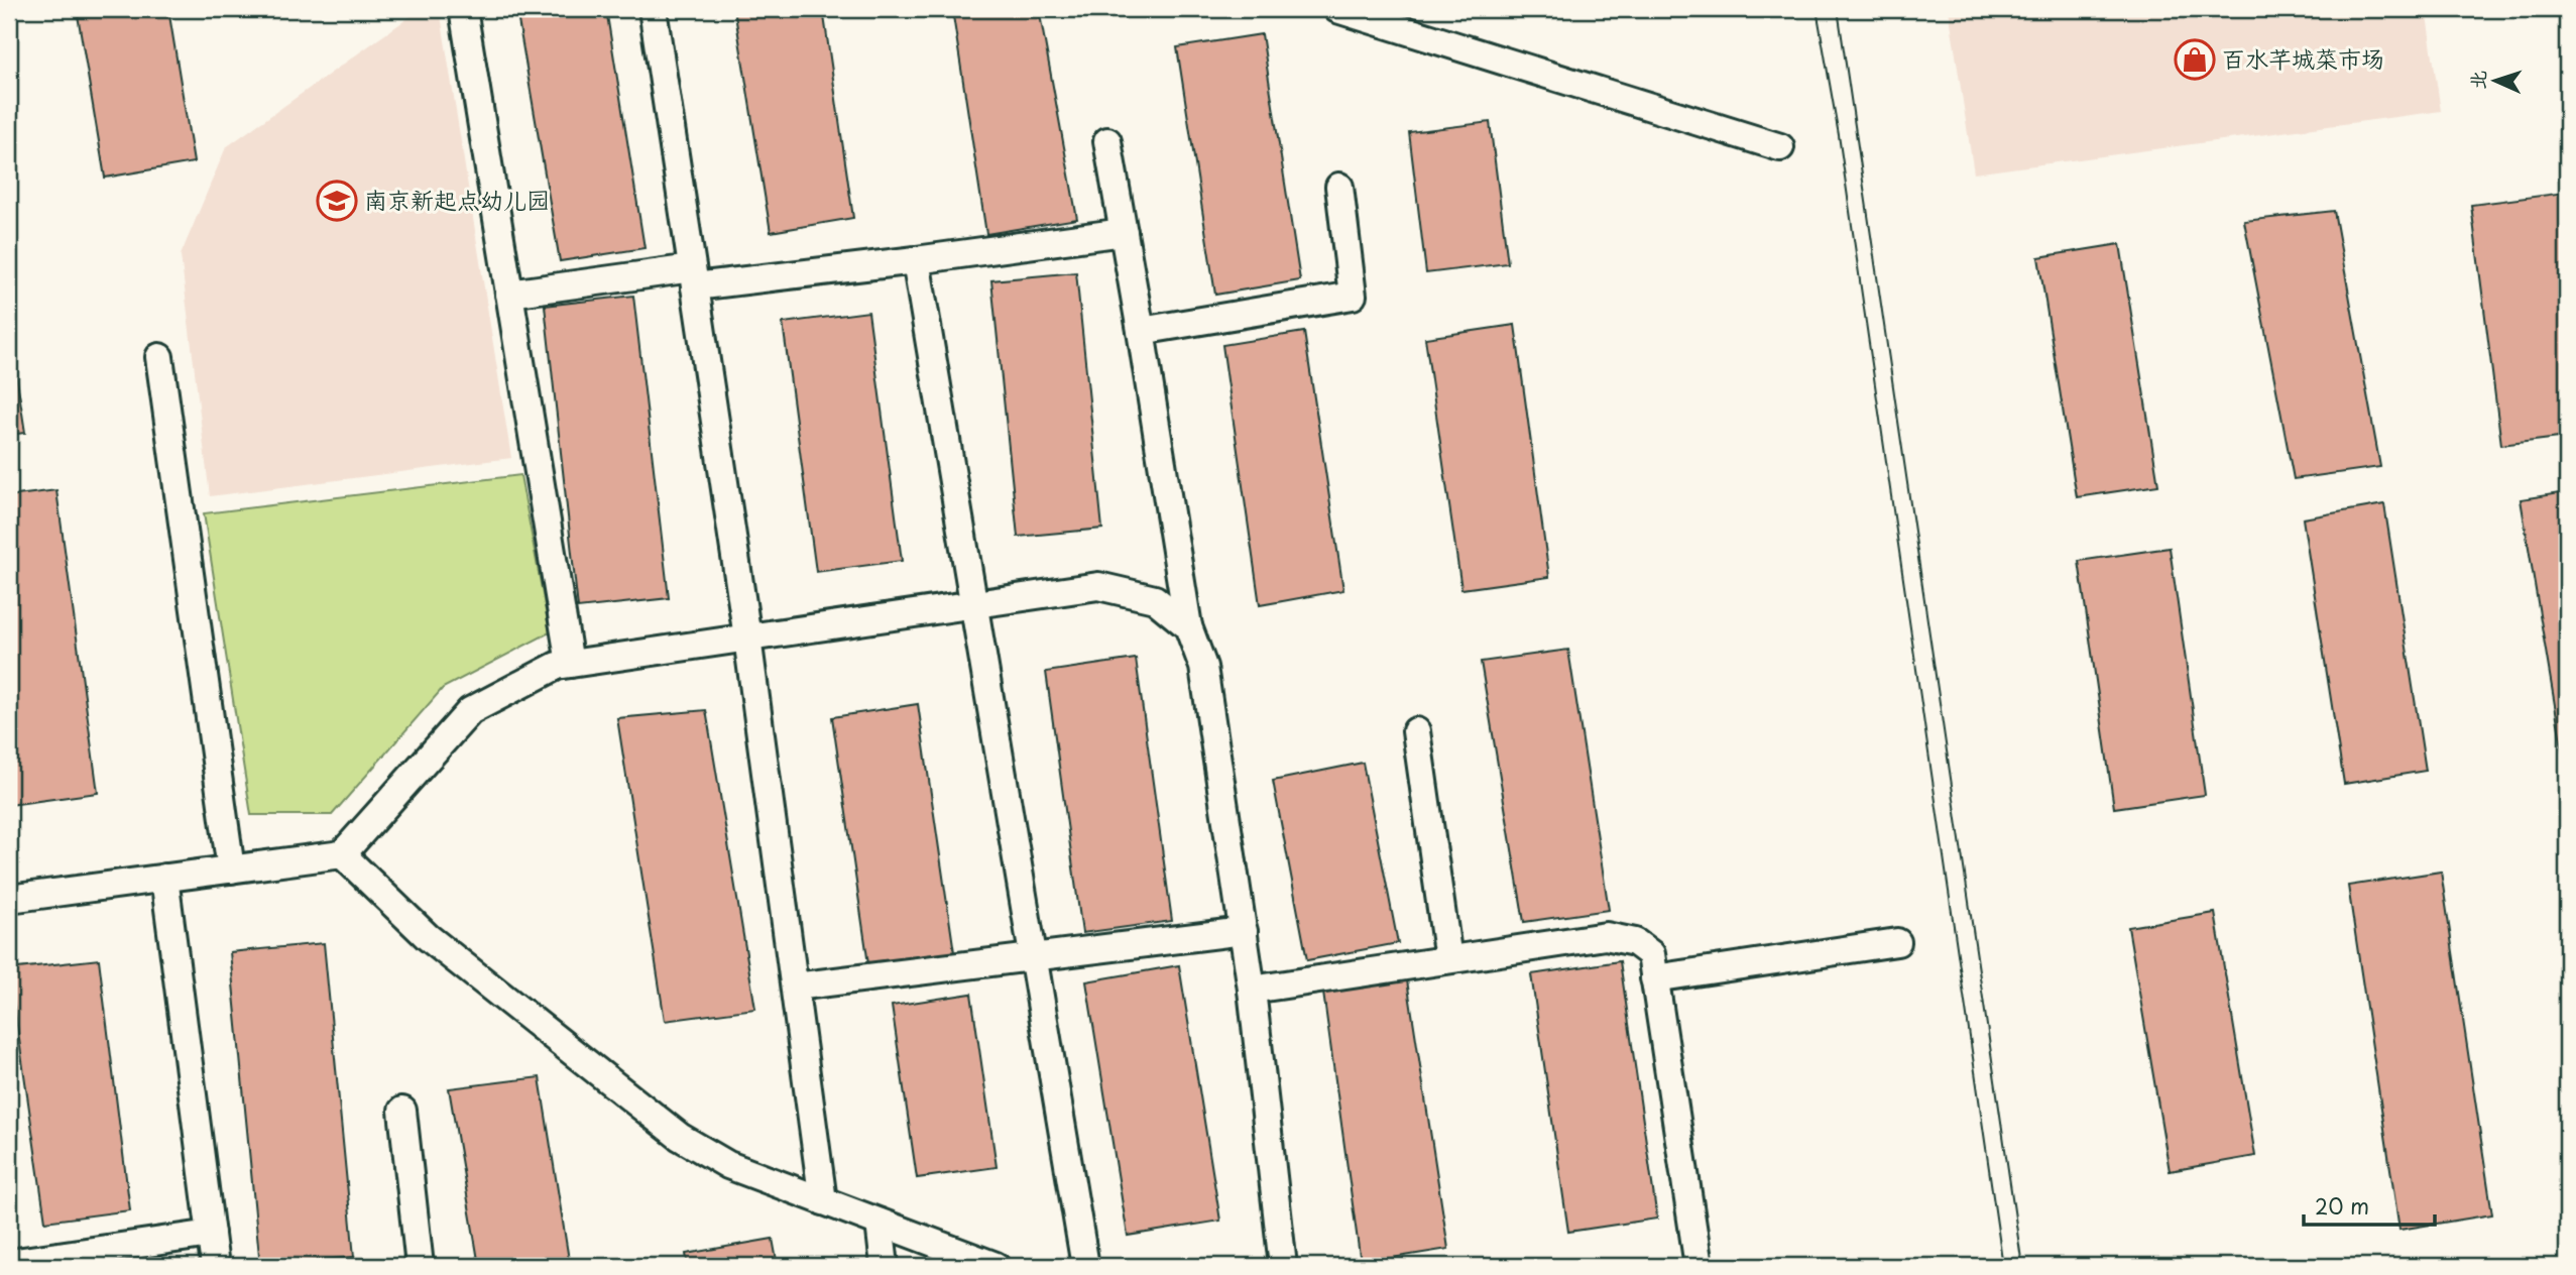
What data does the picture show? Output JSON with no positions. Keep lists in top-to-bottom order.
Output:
{
  "places": {
    "shop": ["百水芊城菜市场"],
    "school or university": ["南京新起点幼儿园"]
  },
  "scale_bar": "20 m",
  "north": "left"
}
